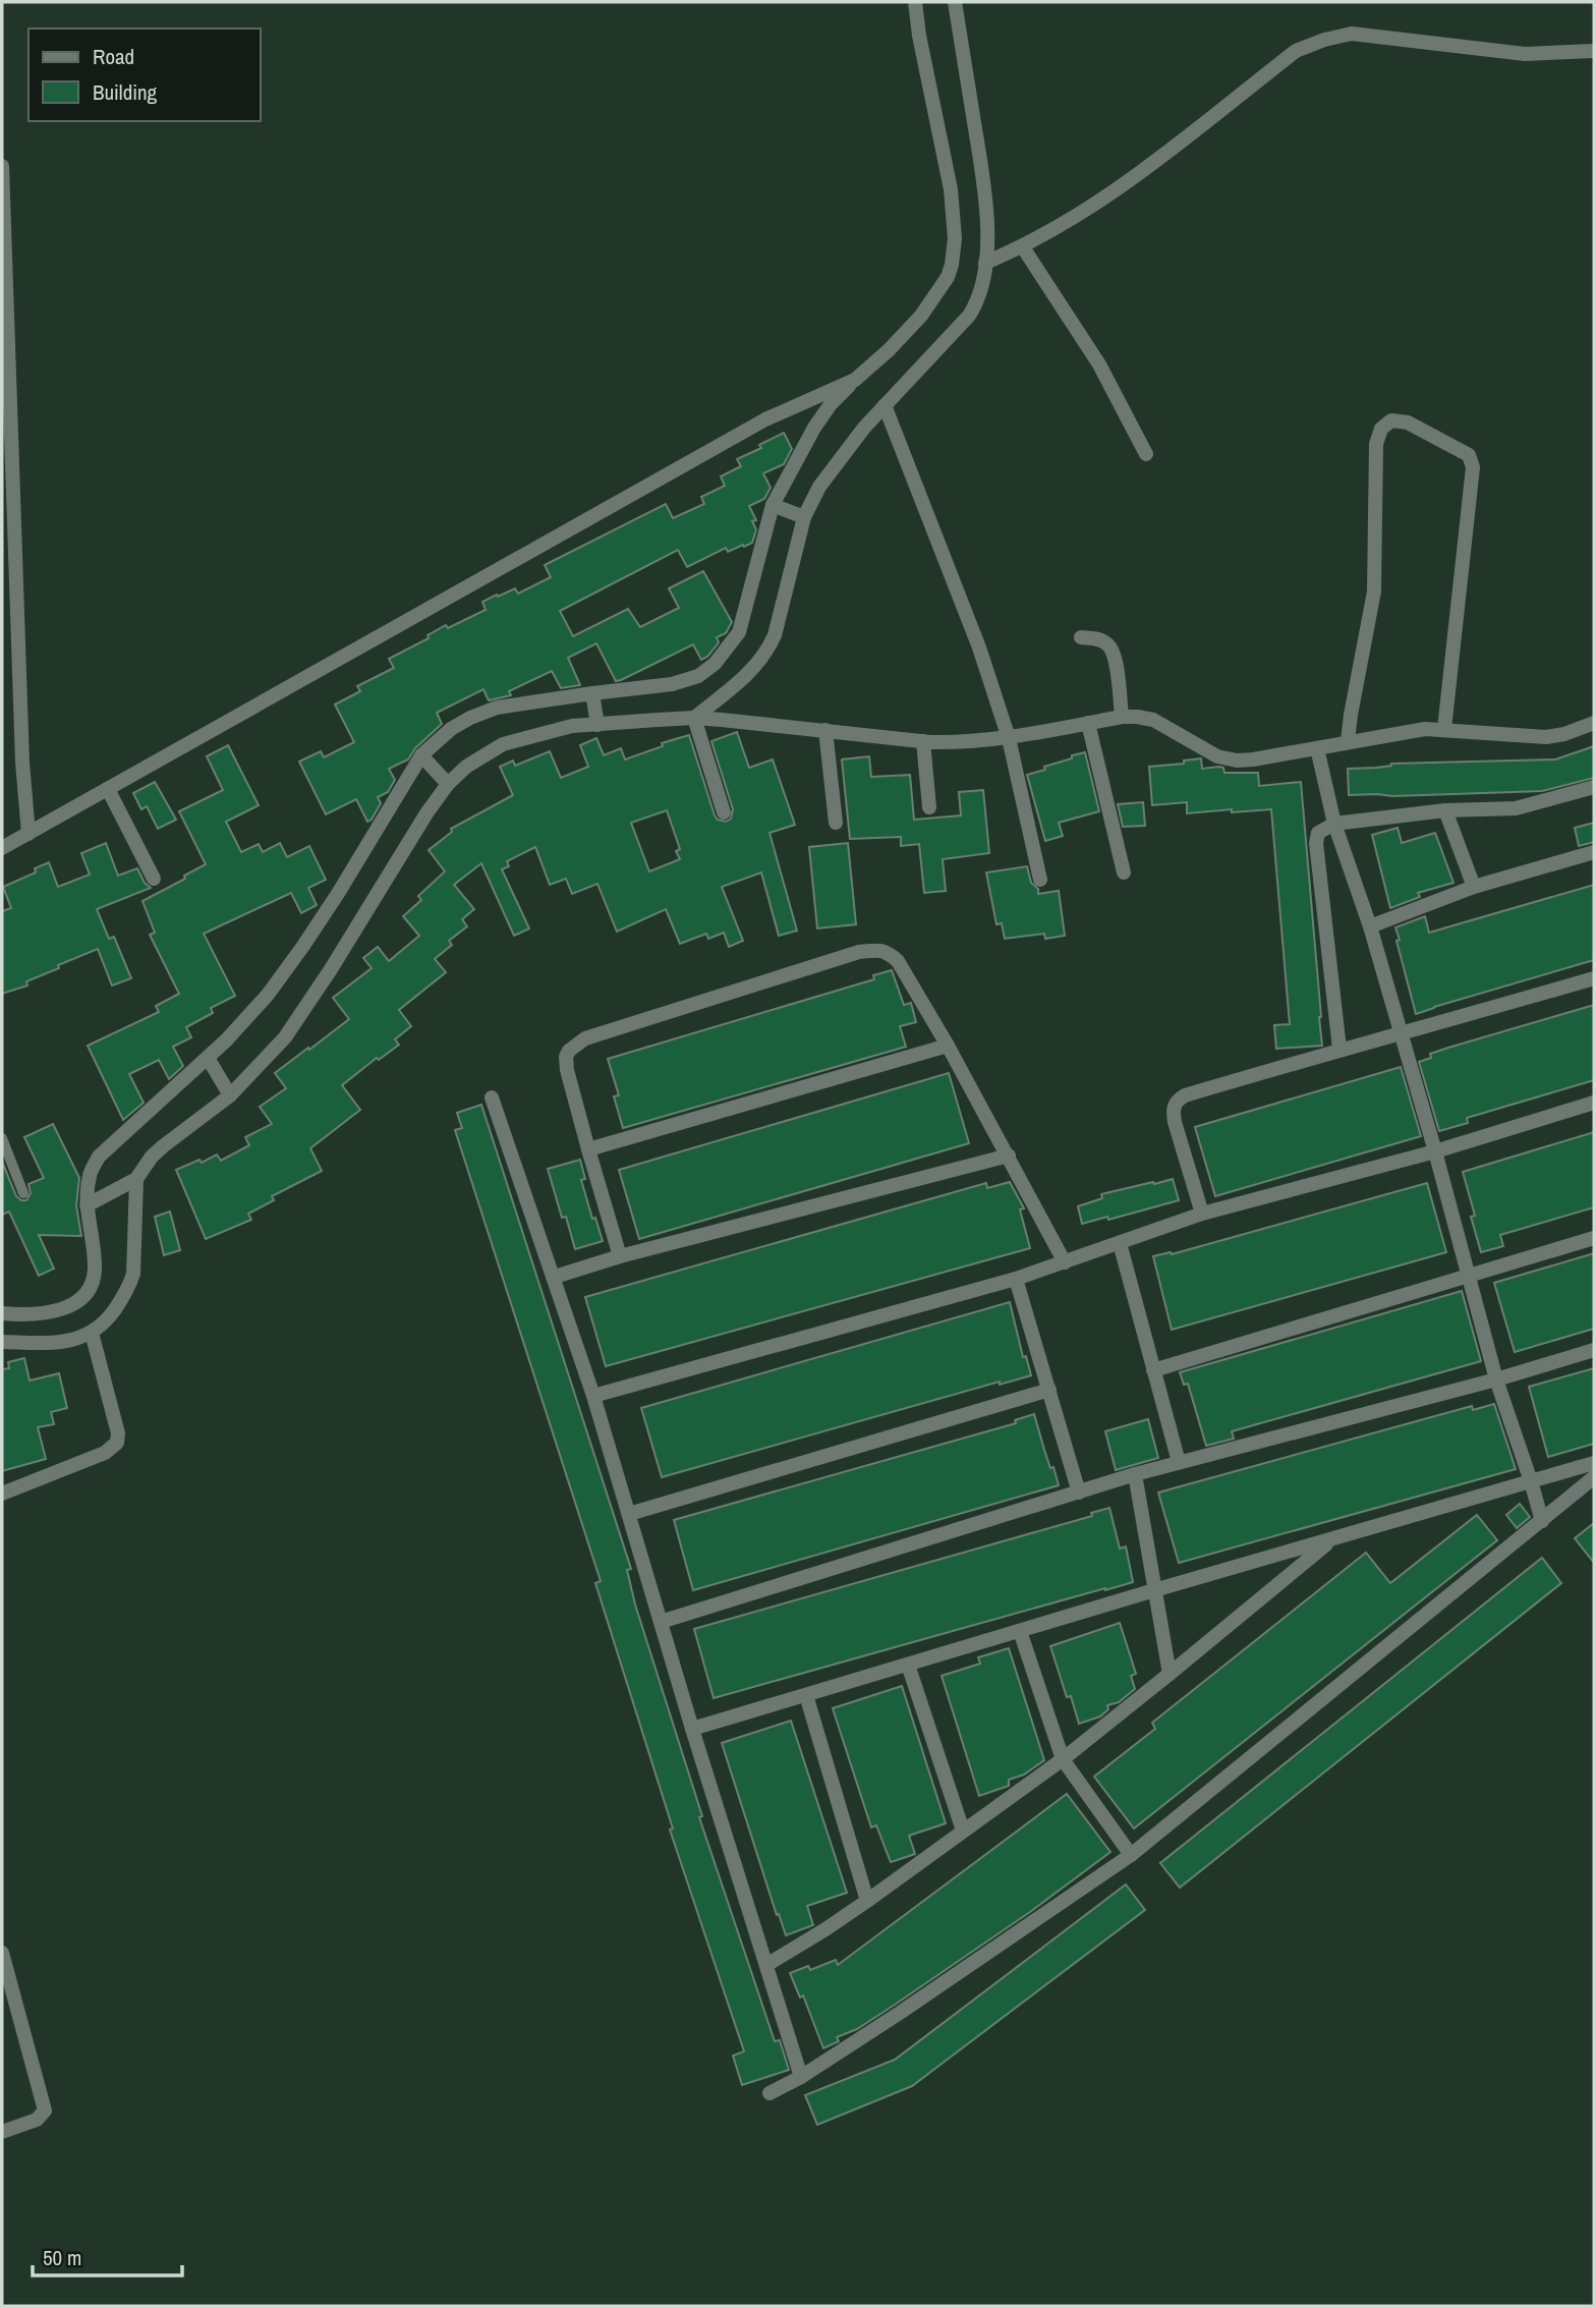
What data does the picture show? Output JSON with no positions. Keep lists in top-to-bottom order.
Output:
{
  "legend": ["Road", "Building"],
  "scale_bar": "50 m"
}
